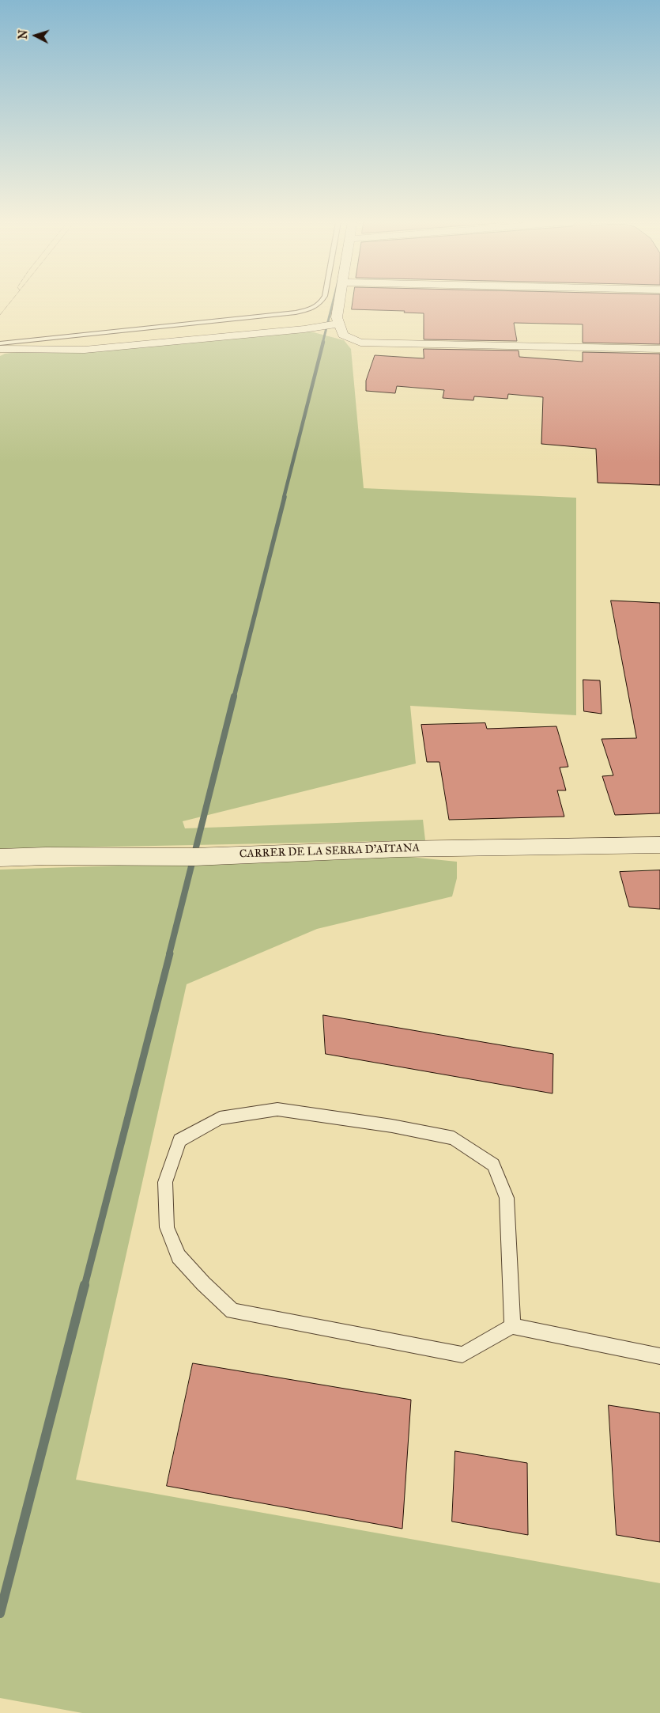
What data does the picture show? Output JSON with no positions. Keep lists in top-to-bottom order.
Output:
{
  "streets": {
    "street": ["CARRER DE LA SERRA D'AITANA"]
  },
  "north": "left"
}
